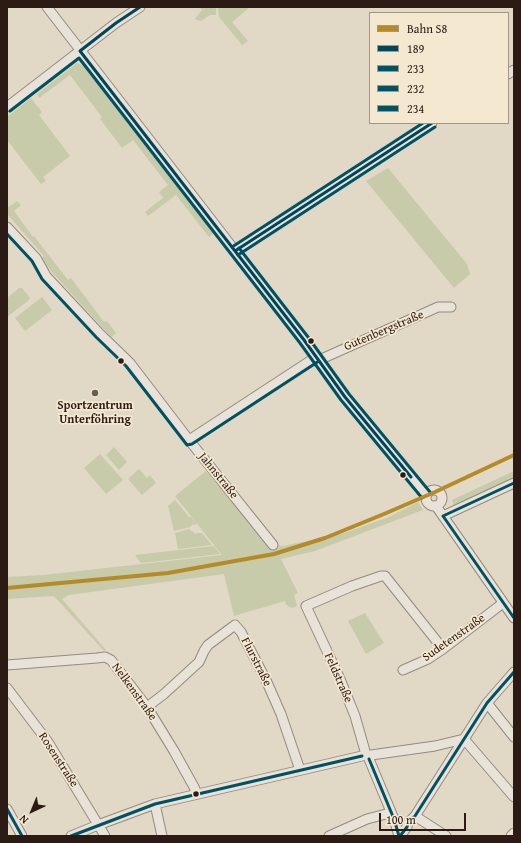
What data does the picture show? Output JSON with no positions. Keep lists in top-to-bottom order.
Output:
{
  "streets": {
    "street": [
      "Gutenbergstraße",
      "Jahnstraße",
      "Sudetenstraße",
      "Flurstraße",
      "Feldstraße",
      "Nelkenstraße",
      "Rosenstraße"
    ]
  },
  "crossings": [
    ["Gutenbergstraße", "Jahnstraße"],
    ["Sudetenstraße", "Feldstraße"],
    ["Flurstraße", "Nelkenstraße"]
  ],
  "places": ["Sportzentrum Unterföhring"],
  "lines": [
    "transit line 189",
    "transit line 233",
    "transit line 234",
    "rail line S8",
    "transit line 232"
  ],
  "legend": [
    "Bahn S8",
    "189",
    "233",
    "232",
    "234"
  ],
  "scale_bar": "100 m",
  "north": "bottom left"
}
